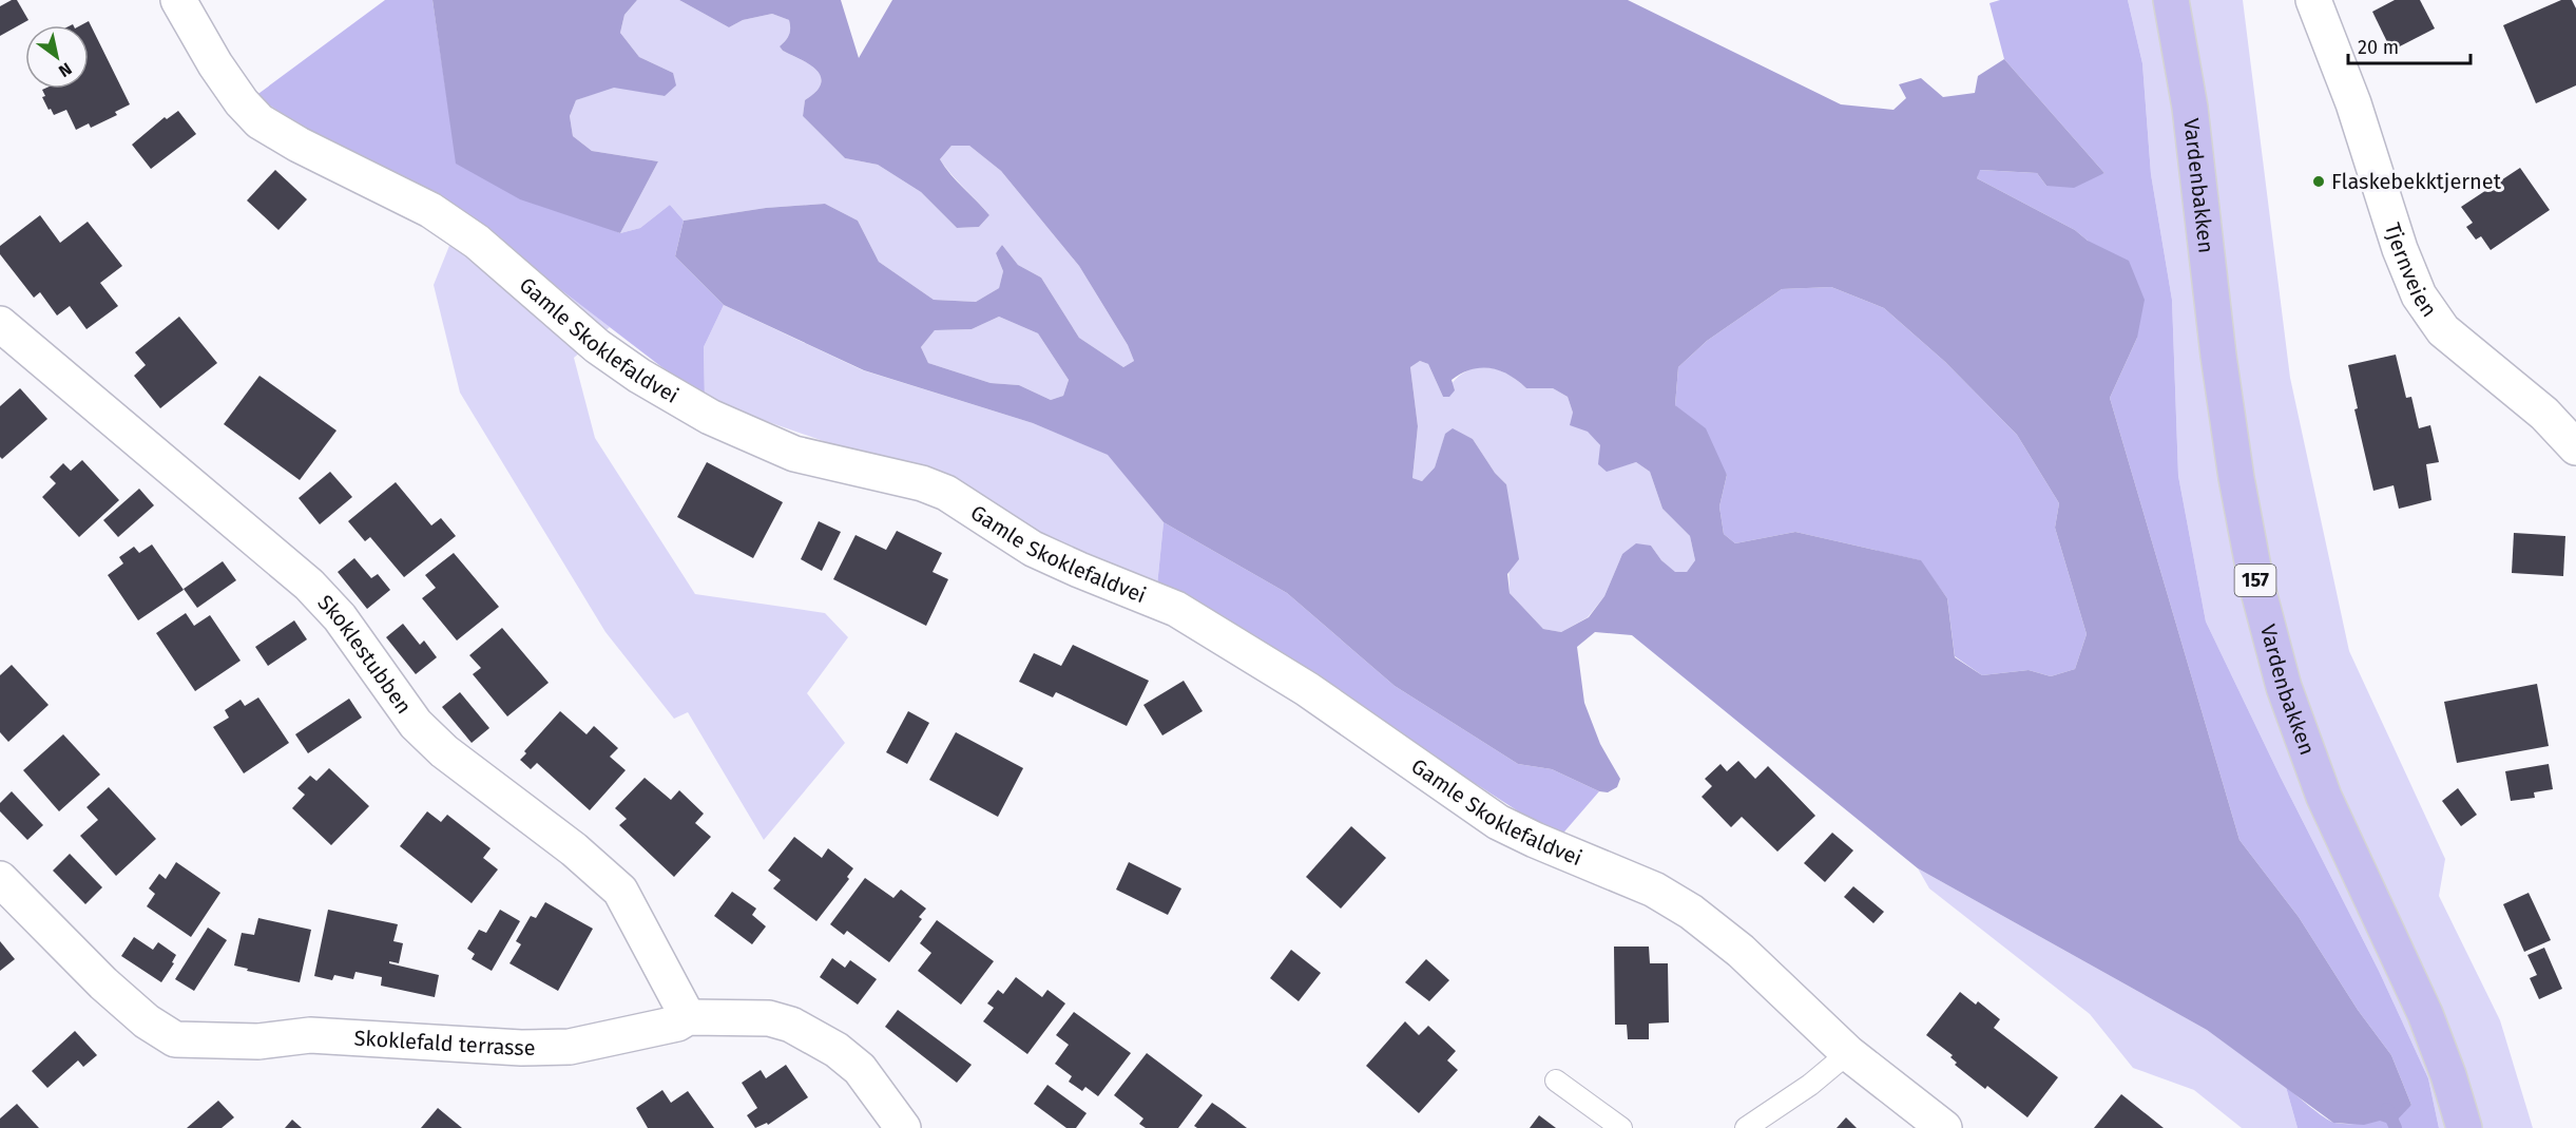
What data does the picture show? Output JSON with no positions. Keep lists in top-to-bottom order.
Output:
{
  "streets": {
    "main road": ["Vardenbakken", "157"],
    "street": [
      "Tjernveien",
      "Gamle Skoklefaldvei",
      "Skoklestubben",
      "Skoklefald terrasse"
    ]
  },
  "crossings": [
    ["Skoklestubben", "Skoklefald terrasse"]
  ],
  "places": ["Flaskebekktjernet"],
  "scale_bar": "20 m",
  "north": "bottom right"
}
